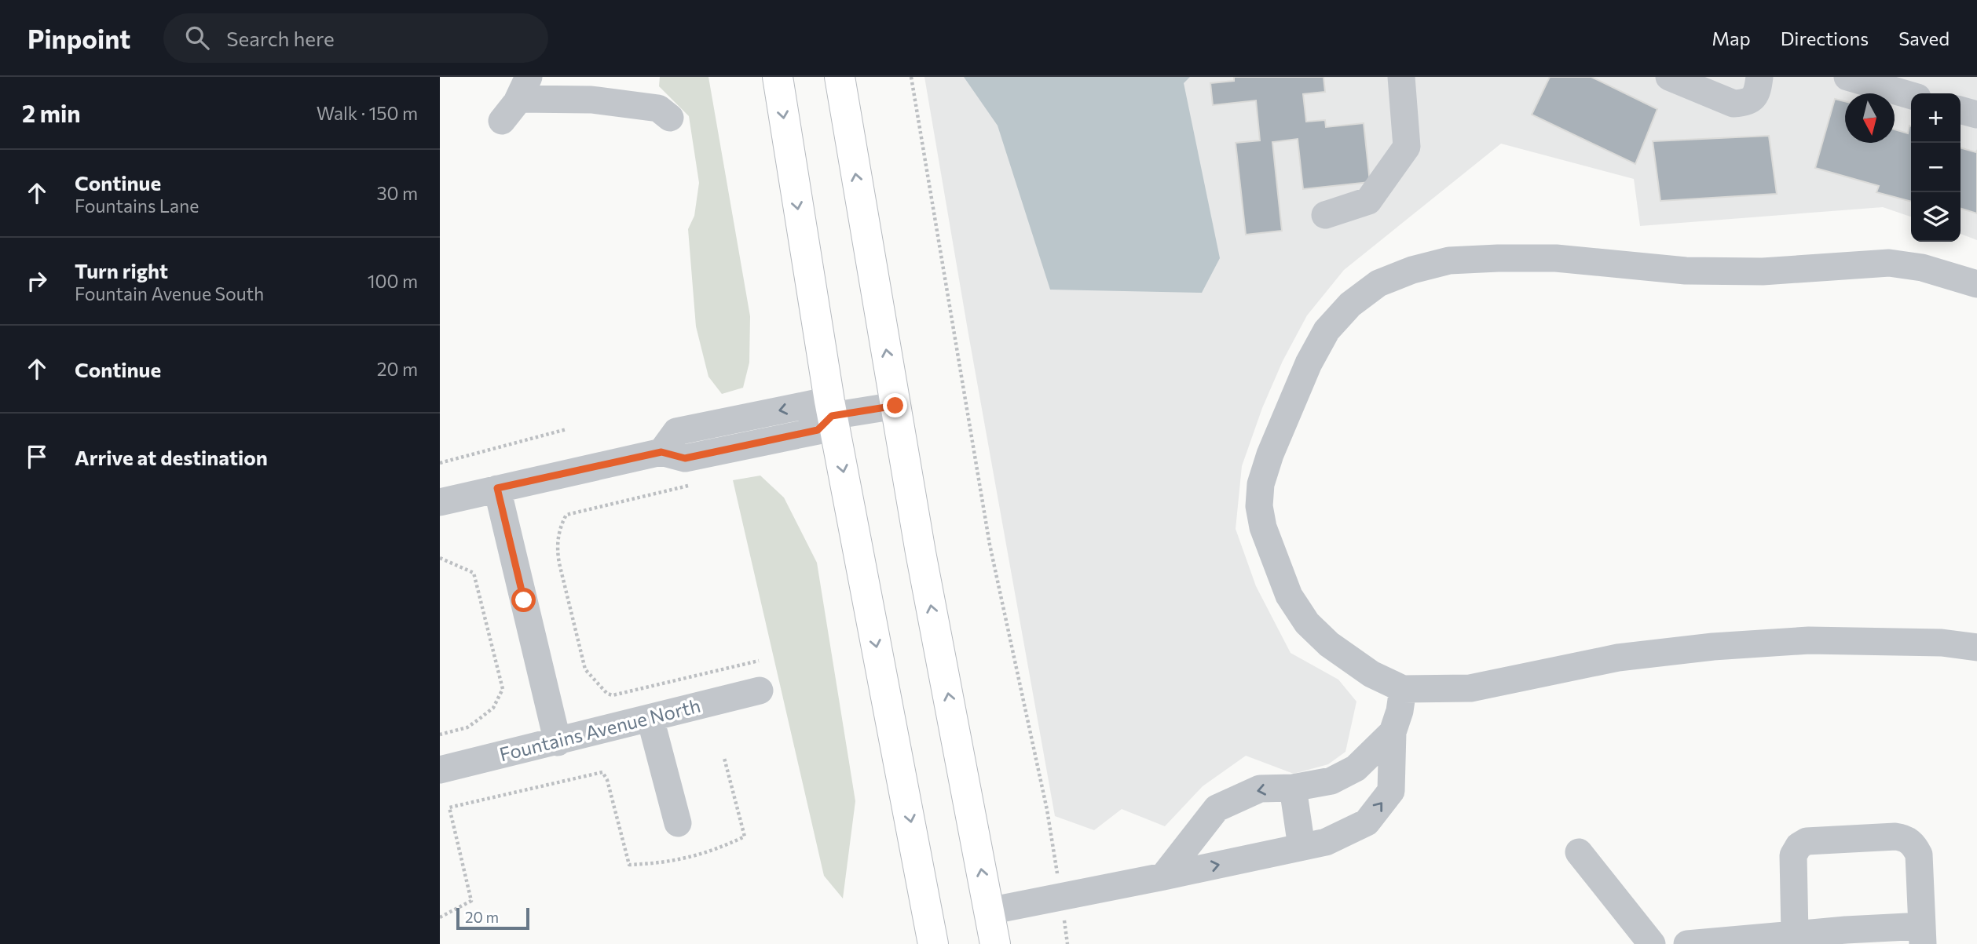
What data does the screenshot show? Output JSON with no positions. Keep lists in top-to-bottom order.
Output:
{
  "streets": {
    "street": ["Fountains Avenue North"]
  },
  "scale_bar": "20 m",
  "north": "bottom",
  "page": {
    "header": "Pinpoint",
    "search": "Search here",
    "nav": ["Map", "Directions", "Saved"],
    "heading": ["2 min", "Walk · 150 m"],
    "map_buttons": ["+", "−"],
    "list": [
      ["Continue", "Fountains Lane", "30 m"],
      ["Turn right", "Fountain Avenue South", "100 m"],
      ["Continue", "20 m"],
      "Arrive at destination"
    ],
    "scale": "20 m"
  }
}
